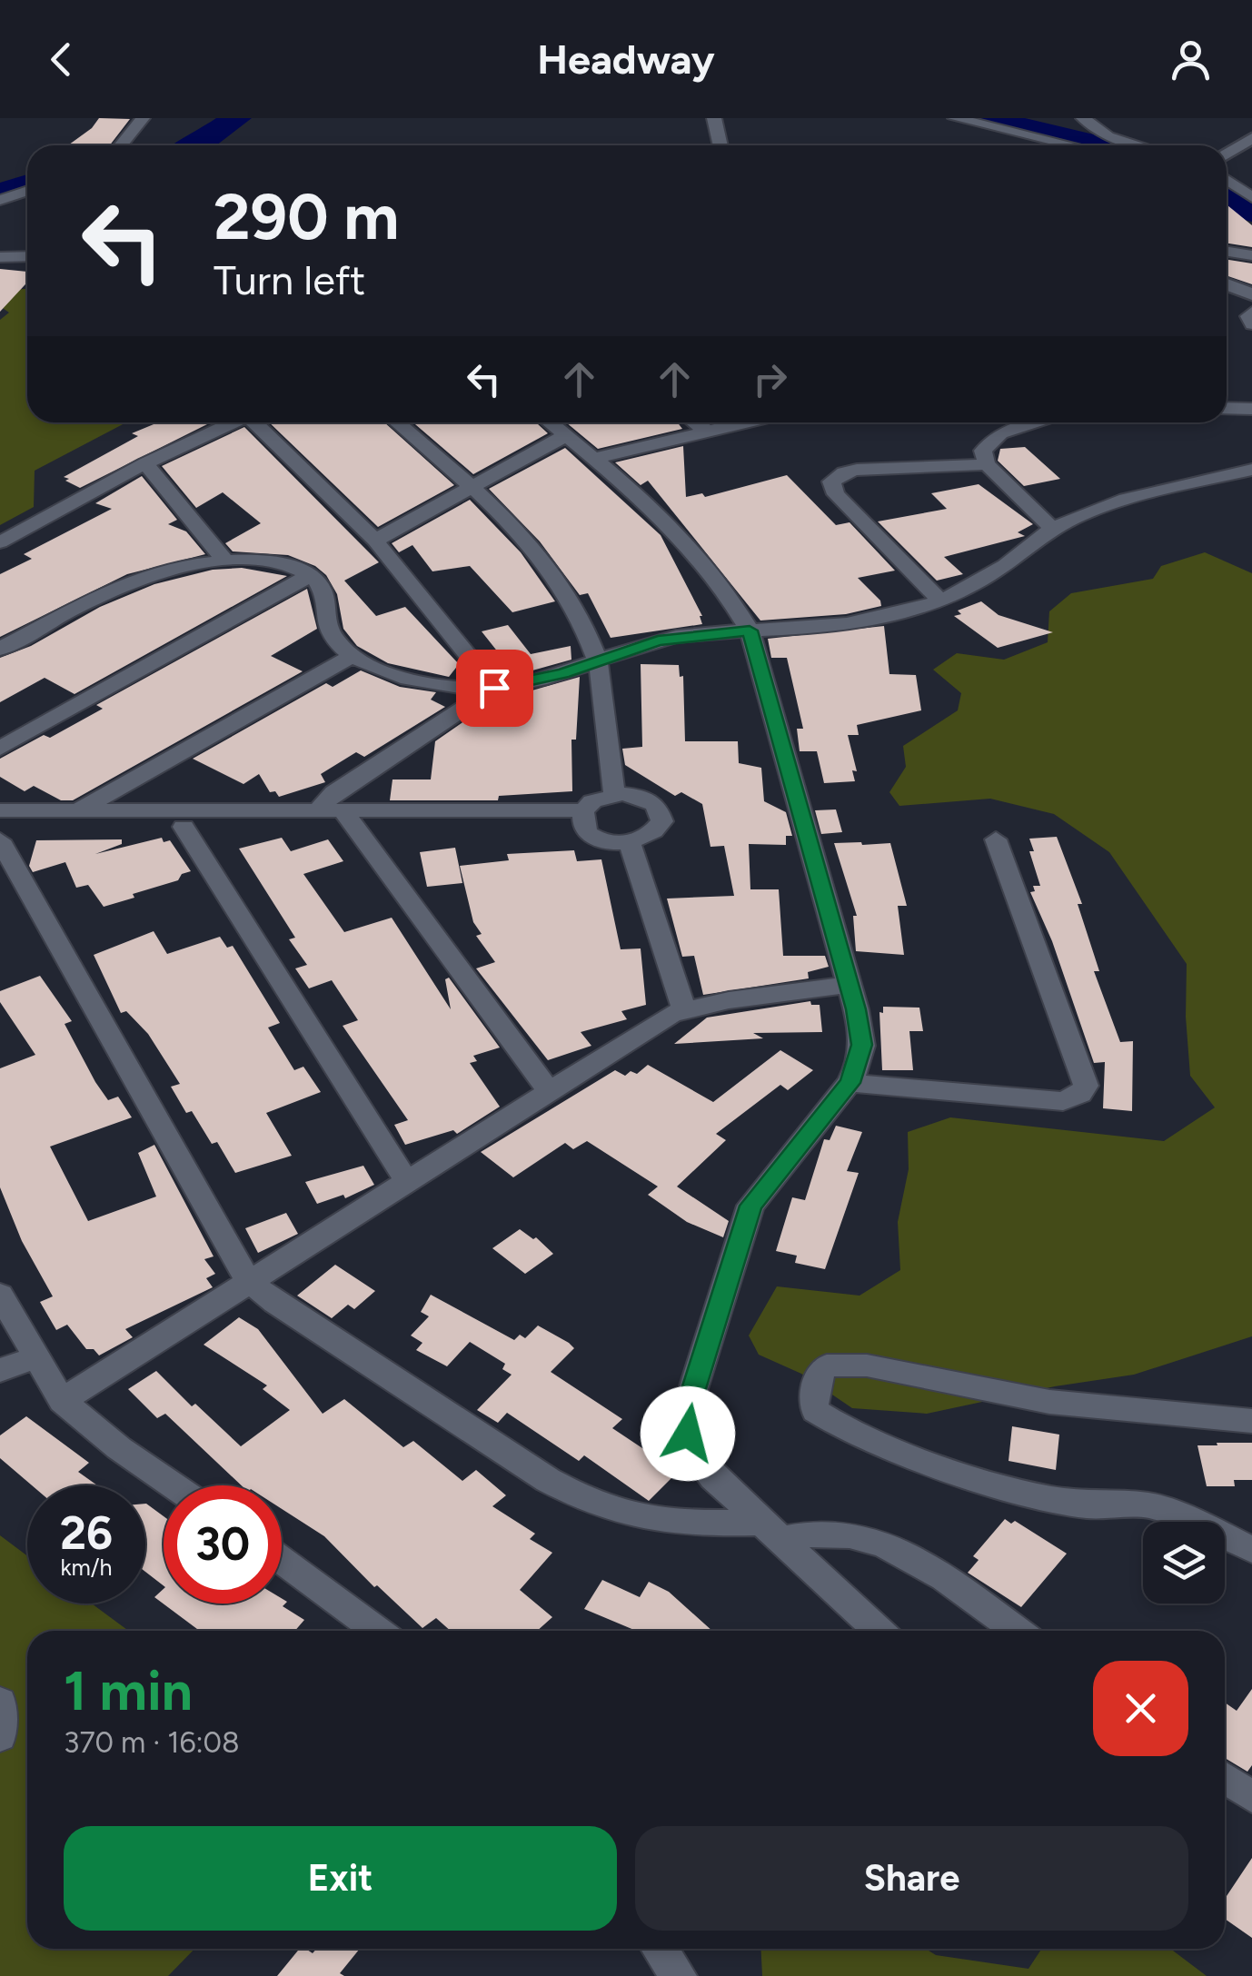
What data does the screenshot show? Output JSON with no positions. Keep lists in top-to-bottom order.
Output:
{
  "page": {
    "header": "Headway",
    "turn": ["290 m", "Turn left"],
    "speed": "26 km/h",
    "limit": "30",
    "heading": ["1 min", "370 m · 16:08"],
    "buttons": ["Exit", "Share"]
  }
}
